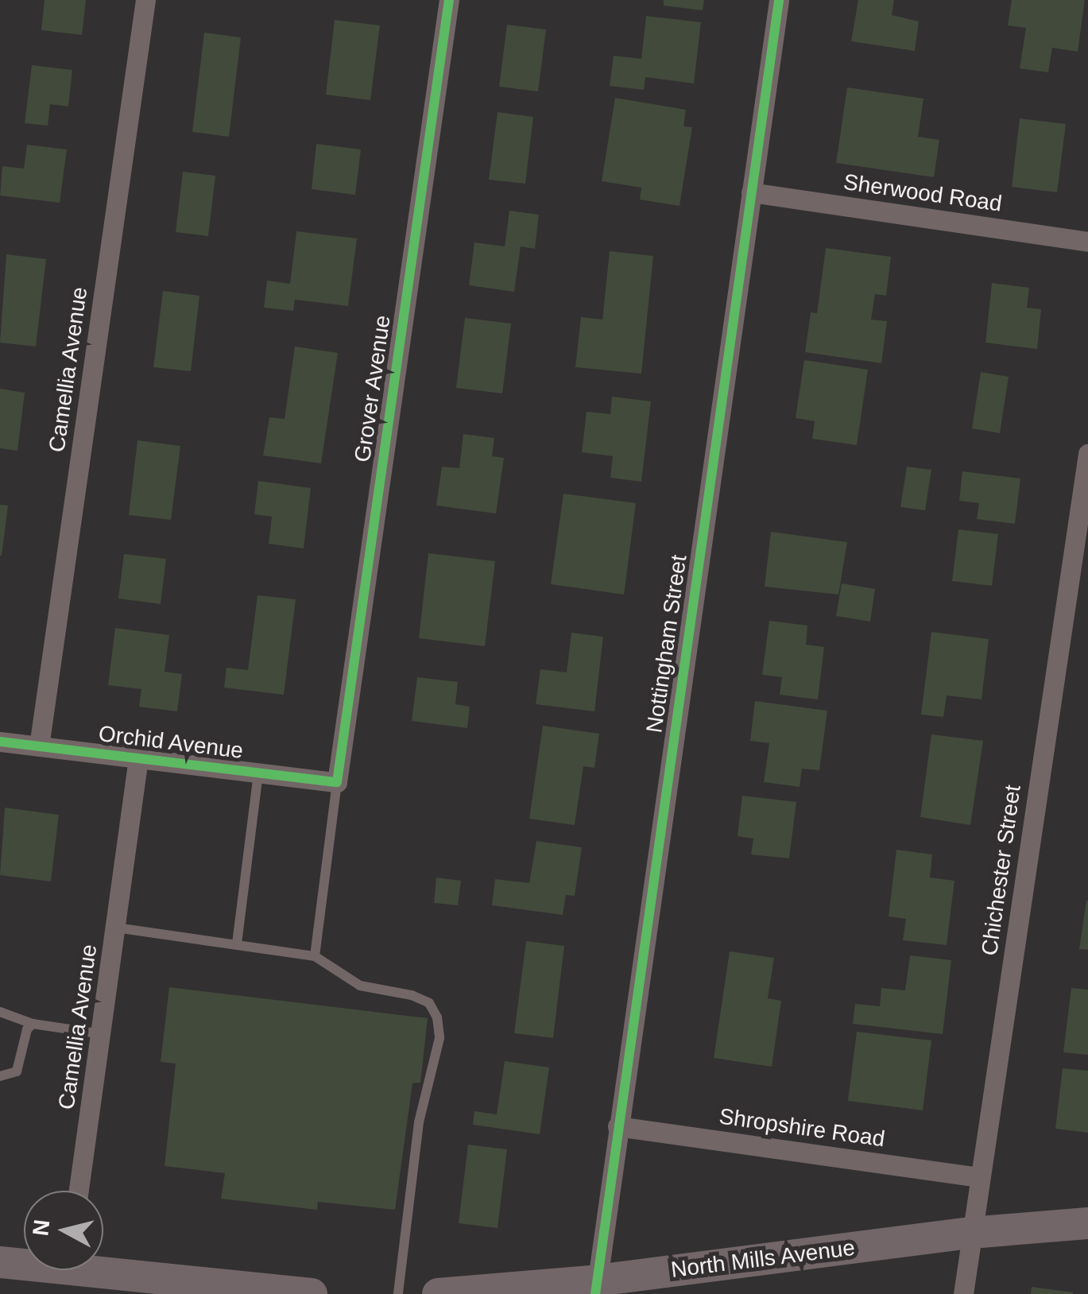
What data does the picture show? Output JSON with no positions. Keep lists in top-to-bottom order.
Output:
{
  "streets": {
    "main road": ["North Mills Avenue"],
    "street": [
      "Sherwood Road",
      "Camellia Avenue",
      "Grover Avenue",
      "Nottingham Street",
      "Orchid Avenue",
      "Chichester Street",
      "Shropshire Road"
    ]
  },
  "crossings": [
    ["Sherwood Road", "Nottingham Street"],
    ["Camellia Avenue", "Orchid Avenue"],
    ["Grover Avenue", "Orchid Avenue"],
    ["Nottingham Street", "Shropshire Road"],
    ["Nottingham Street", "North Mills Avenue"],
    ["Chichester Street", "Shropshire Road"],
    ["Chichester Street", "North Mills Avenue"]
  ],
  "north": "left"
}
